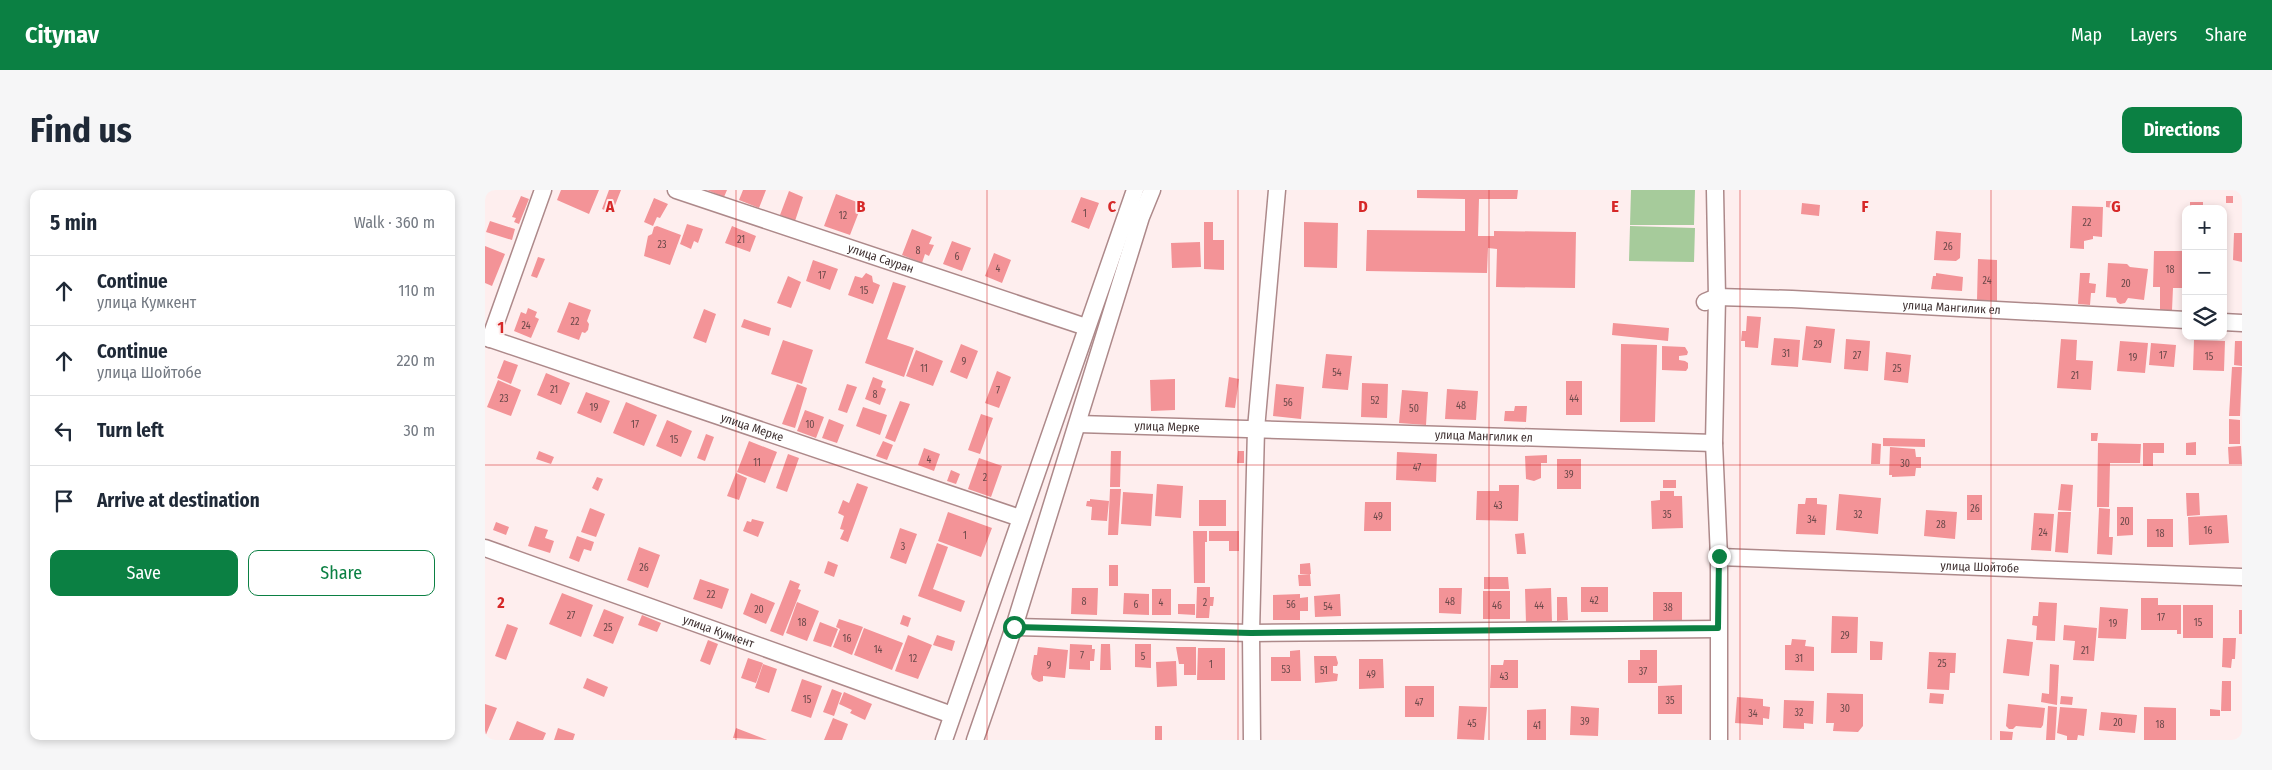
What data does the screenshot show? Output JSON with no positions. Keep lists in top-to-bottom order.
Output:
{
  "streets": {
    "street": [
      "улица Сауран",
      "улица Мангилик ел",
      "улица Мерке",
      "улица Шойтобе",
      "улица Кумкент"
    ]
  },
  "crossings": [
    ["улица Мангилик ел", "улица Мерке"]
  ],
  "house_numbers": [
    "1",
    "12",
    "22",
    "21",
    "23",
    "26",
    "8",
    "6",
    "4",
    "18",
    "17",
    "24",
    "20",
    "15",
    "22",
    "24",
    "29",
    "31",
    "27",
    "17",
    "15",
    "19",
    "9",
    "11",
    "25",
    "54",
    "21",
    "21",
    "7",
    "8",
    "23",
    "44",
    "52",
    "56",
    "48",
    "19",
    "50",
    "17",
    "10",
    "15",
    "4",
    "11",
    "30",
    "47",
    "39",
    "2",
    "43",
    "26",
    "35",
    "32",
    "49",
    "34",
    "20",
    "28",
    "16",
    "24",
    "18",
    "1",
    "3",
    "26",
    "22",
    "42",
    "8",
    "48",
    "4",
    "2",
    "6",
    "56",
    "46",
    "44",
    "54",
    "38",
    "20",
    "27",
    "17",
    "18",
    "15",
    "19",
    "25",
    "29",
    "16",
    "14",
    "21",
    "7",
    "5",
    "12",
    "31",
    "25",
    "1",
    "9",
    "53",
    "51",
    "37",
    "49",
    "43",
    "15",
    "35",
    "47",
    "30",
    "32",
    "34",
    "39",
    "20",
    "45",
    "18",
    "41"
  ],
  "page": {
    "header": "Citynav",
    "nav": ["Map", "Layers", "Share"],
    "buttons": [
      "Directions",
      ["Save", "Share"]
    ],
    "title": "Find us",
    "heading": ["5 min", "Walk · 360 m"],
    "map_buttons": ["+", "−"],
    "list": [
      ["Continue", "улица Кумкент", "110 m"],
      ["Continue", "улица Шойтобе", "220 m"],
      ["Turn left", "30 m"],
      "Arrive at destination"
    ]
  },
  "grid": {
    "columns": [
      "A",
      "B",
      "C",
      "D",
      "E",
      "F",
      "G"
    ],
    "rows": ["1", "2"]
  }
}
